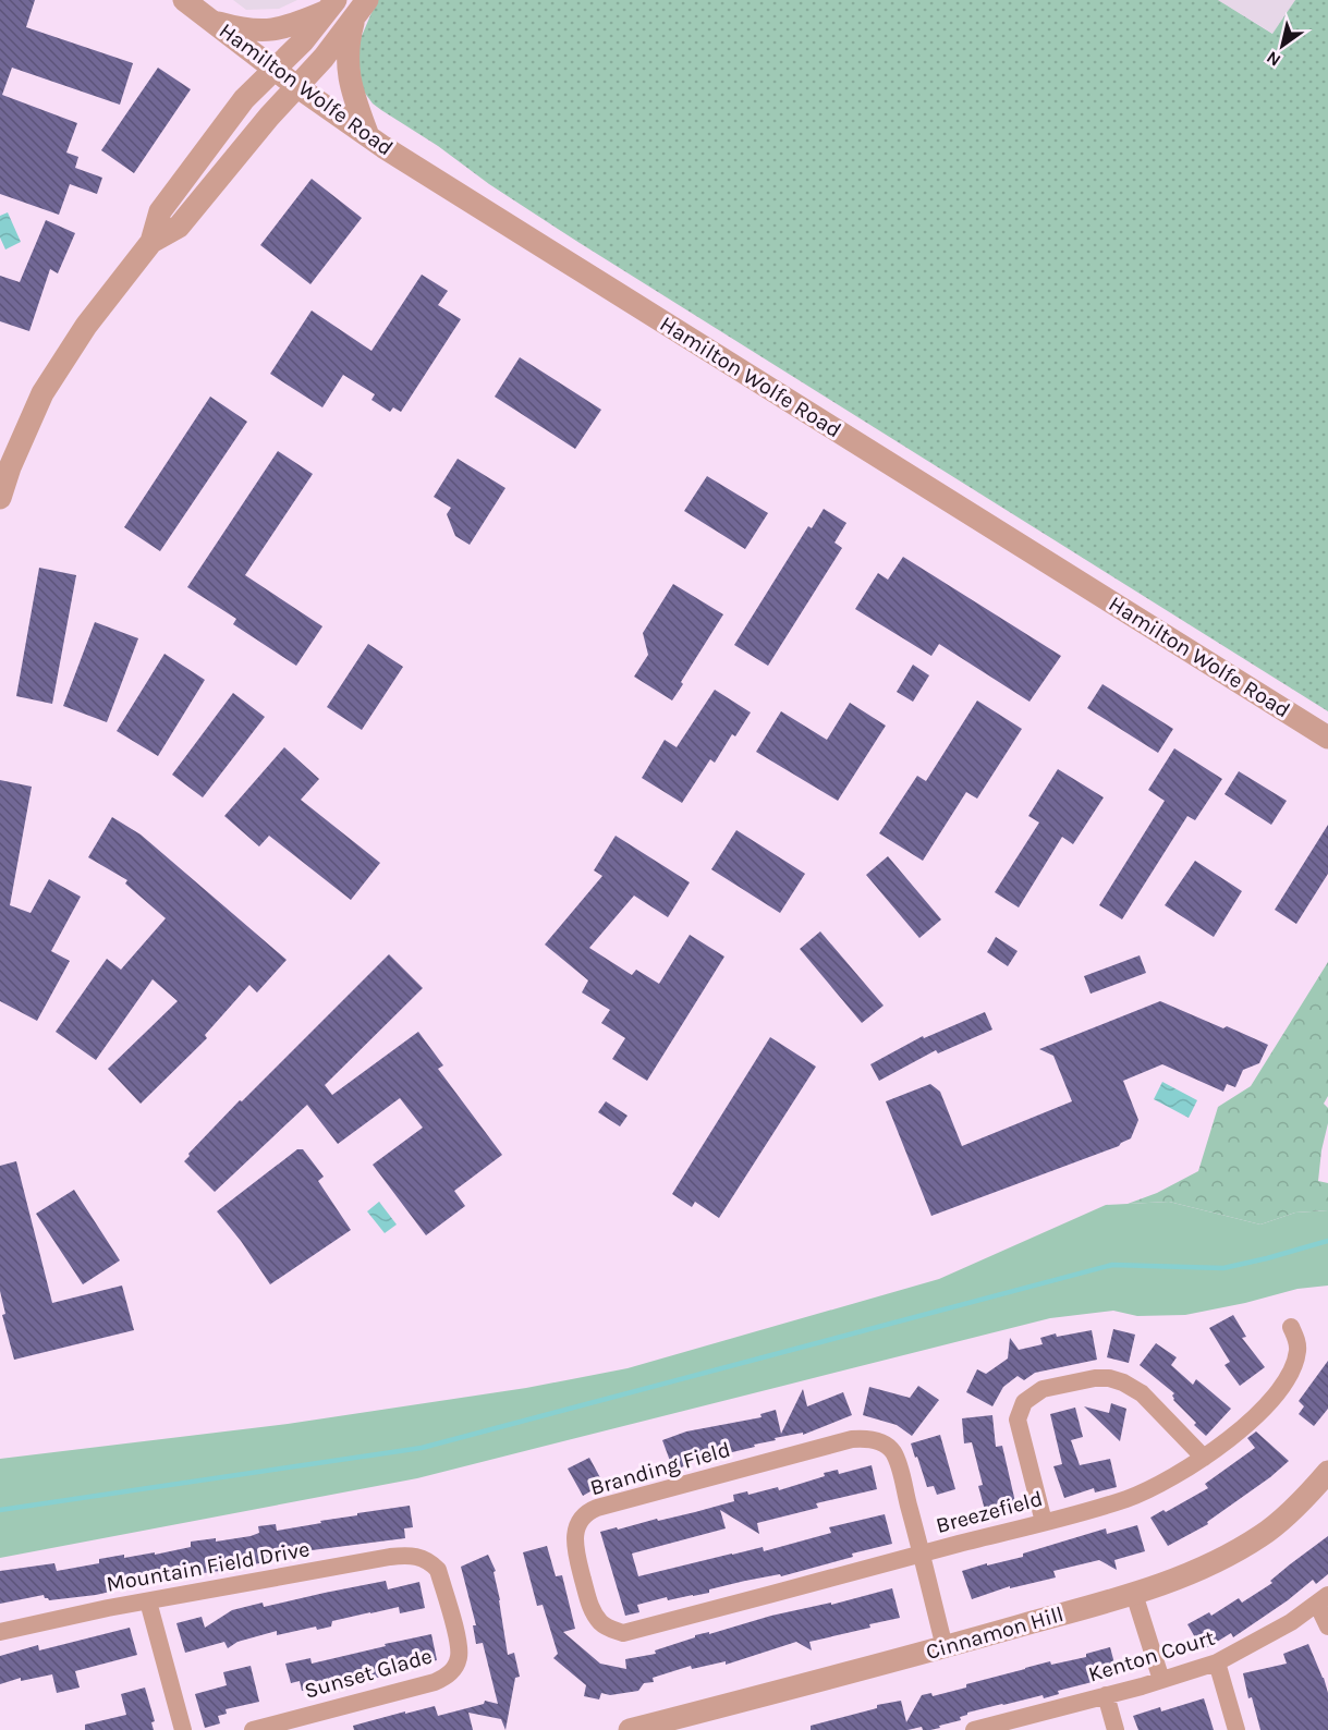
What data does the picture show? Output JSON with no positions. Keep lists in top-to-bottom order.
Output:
{
  "streets": {
    "street": [
      "Hamilton Wolfe Road",
      "Branding Field",
      "Breezefield",
      "Mountain Field Drive",
      "Cinnamon Hill",
      "Kenton Court",
      "Sunset Glade"
    ]
  },
  "crossings": [
    ["Branding Field", "Breezefield"],
    ["Mountain Field Drive", "Sunset Glade"]
  ],
  "north": "bottom left"
}
